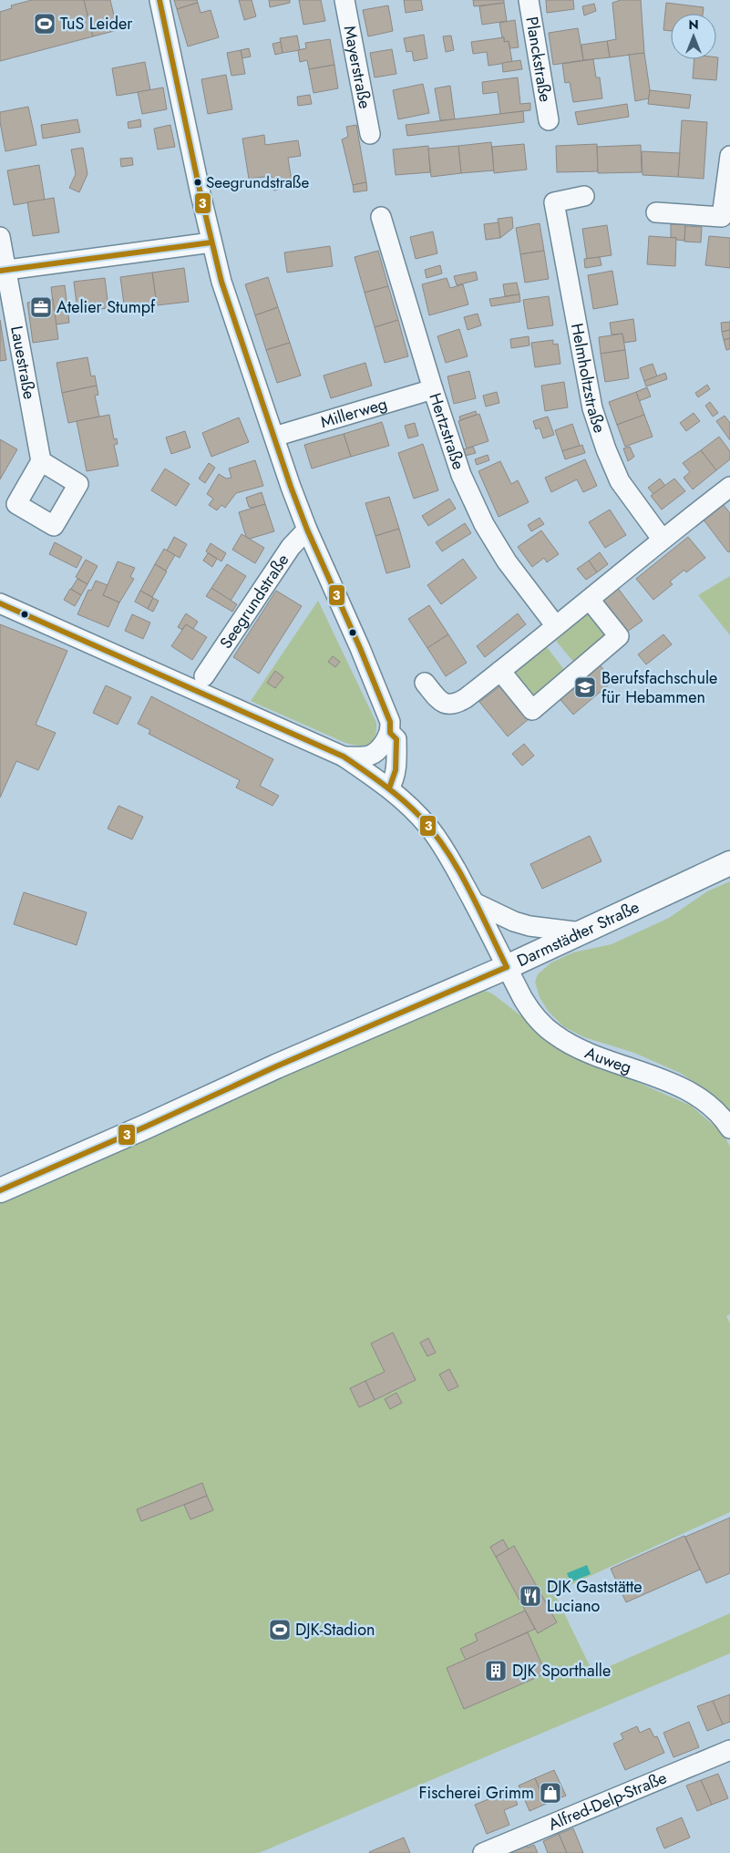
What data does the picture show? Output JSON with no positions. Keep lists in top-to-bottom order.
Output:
{
  "streets": {
    "main road": ["Darmstädter Straße"],
    "street": [
      "Planckstraße",
      "Mayerstraße",
      "Lauestraße",
      "Helmholtzstraße",
      "Millerweg",
      "Hertzstraße",
      "Seegrundstraße",
      "Auweg",
      "Alfred-Delp-Straße"
    ]
  },
  "crossings": [
    ["Millerweg", "Hertzstraße"],
    ["Darmstädter Straße", "Auweg"]
  ],
  "places": {
    "sports": ["TuS Leider", "DJK-Stadion"],
    "other": ["Seegrundstraße"],
    "office": ["Atelier Stumpf"],
    "school or university": ["Berufsfachschule für Hebammen"],
    "restaurant": ["DJK Gaststätte Luciano"],
    "building": ["DJK Sporthalle"],
    "shop": ["Fischerei Grimm"]
  },
  "lines": ["transit line 3"],
  "north": "top"
}
